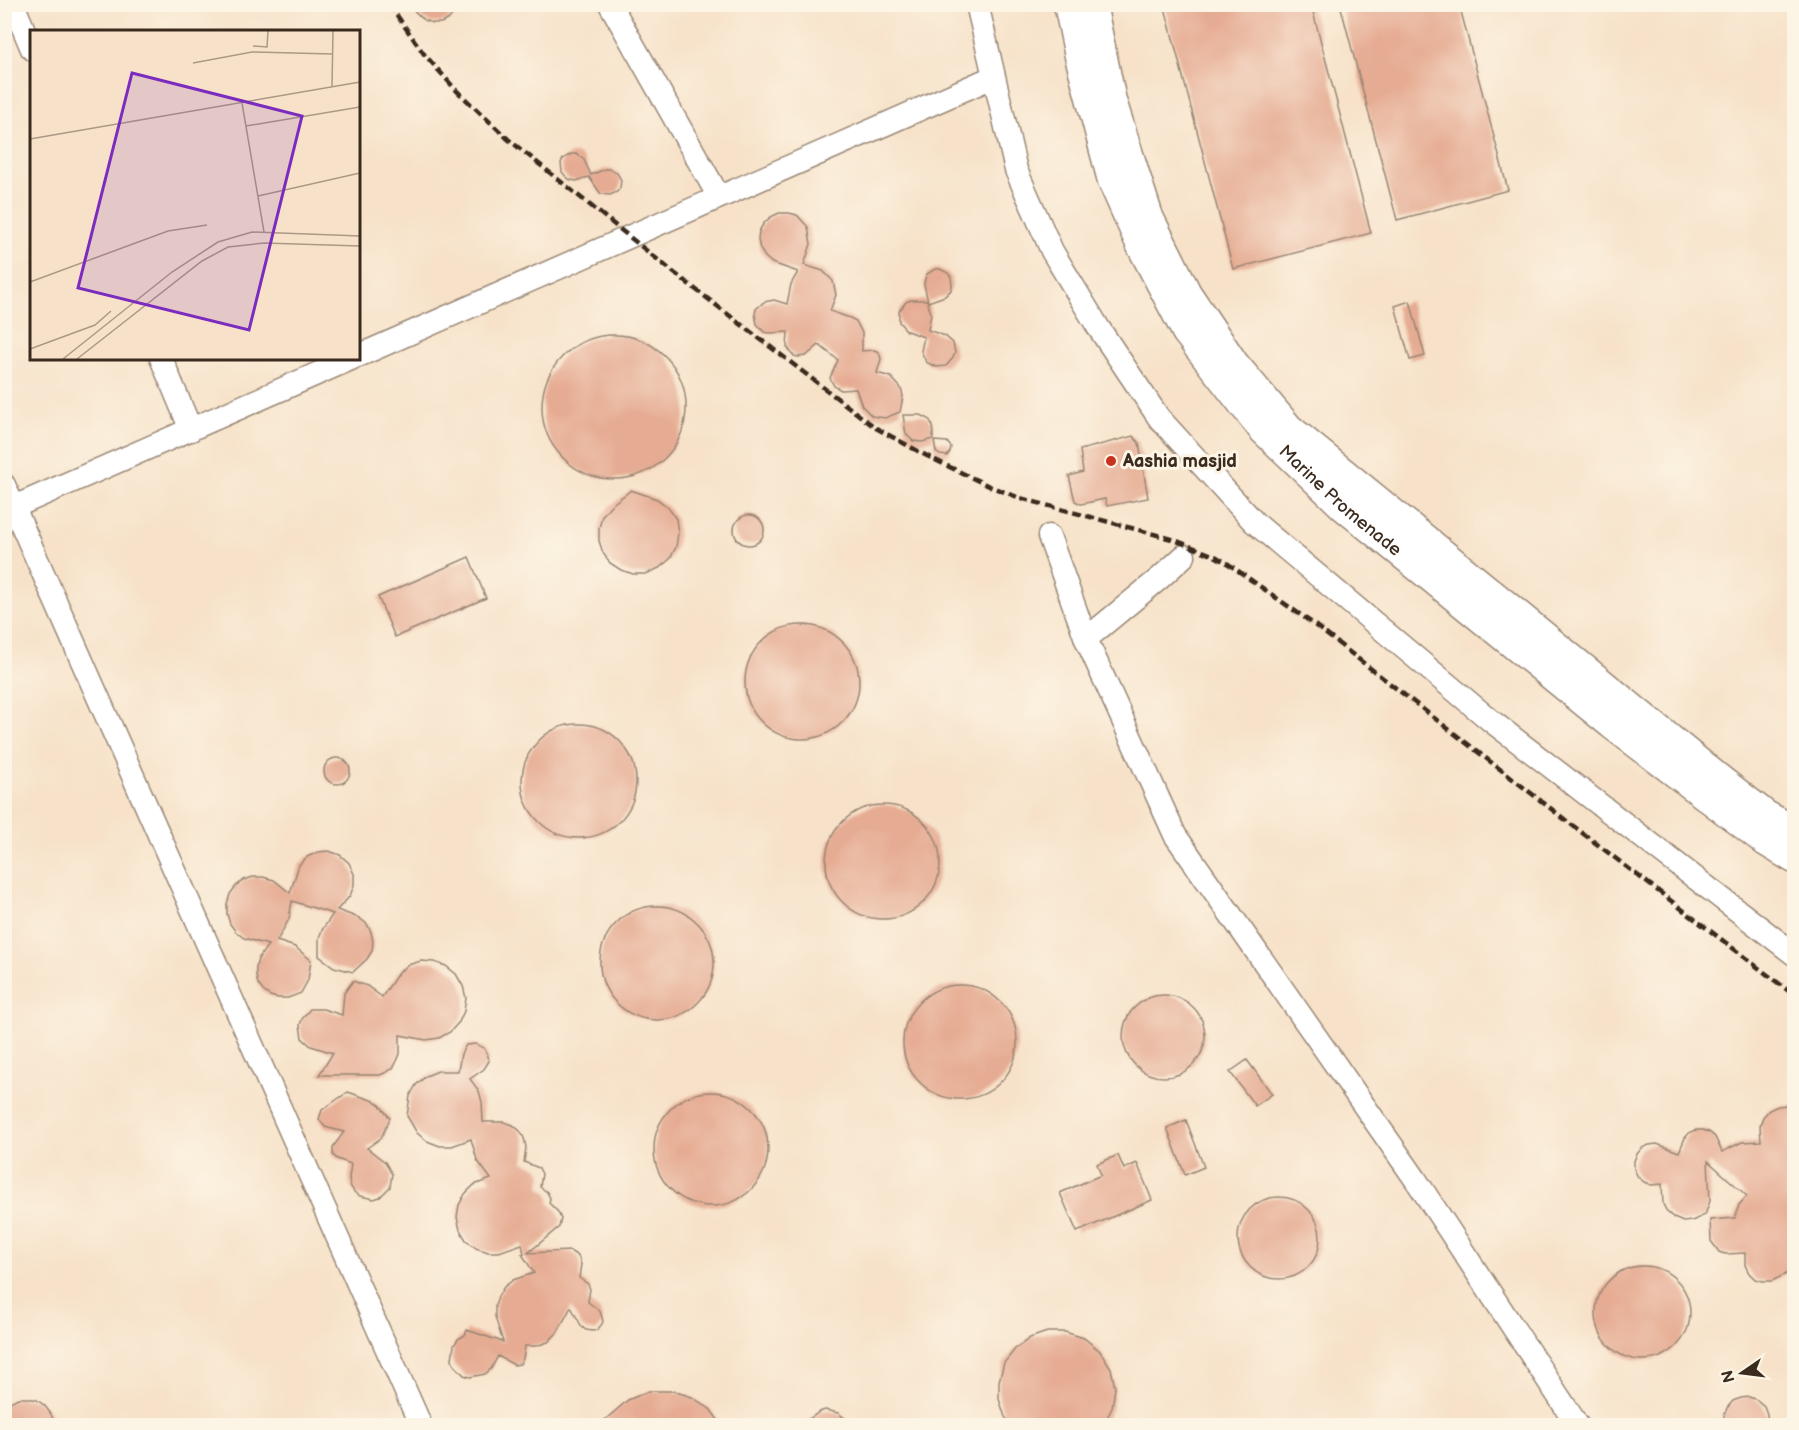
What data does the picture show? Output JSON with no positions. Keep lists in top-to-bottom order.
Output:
{
  "streets": {
    "main road": ["Marine Promenade"]
  },
  "places": ["Aashia masjid"],
  "north": "left"
}
